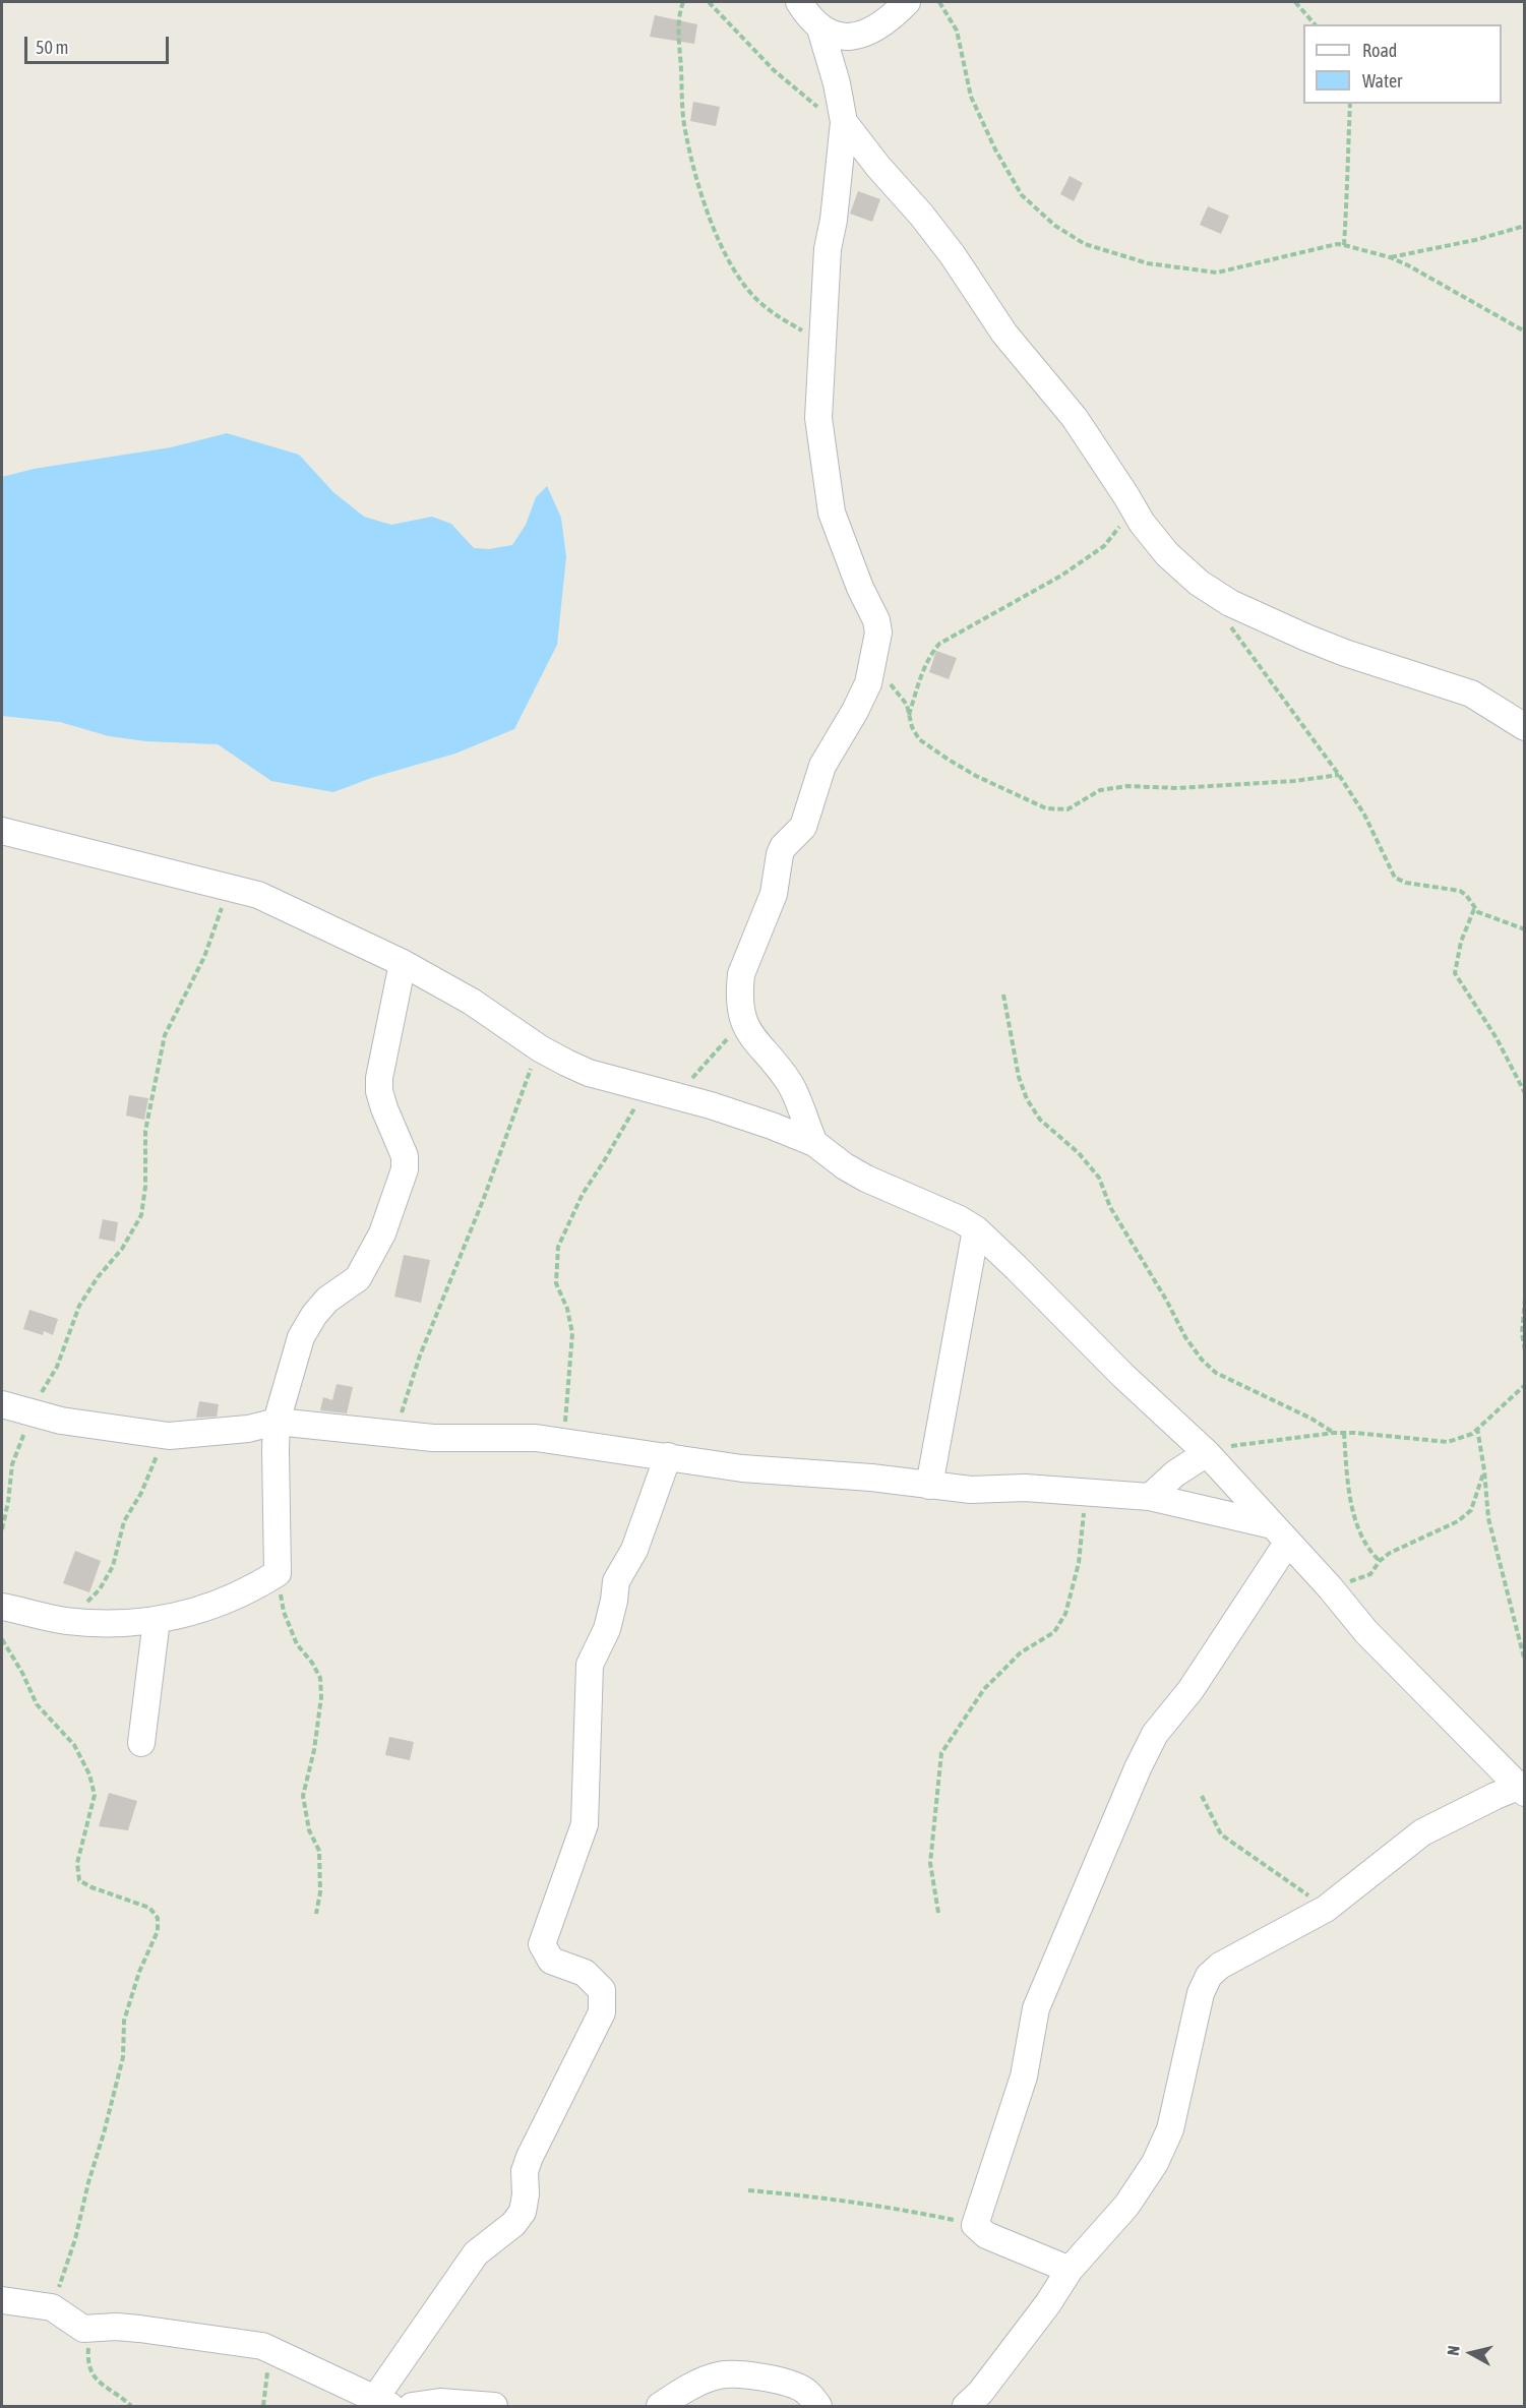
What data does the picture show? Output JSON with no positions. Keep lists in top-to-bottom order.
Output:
{
  "legend": ["Road", "Water"],
  "scale_bar": "50 m",
  "north": "left"
}
